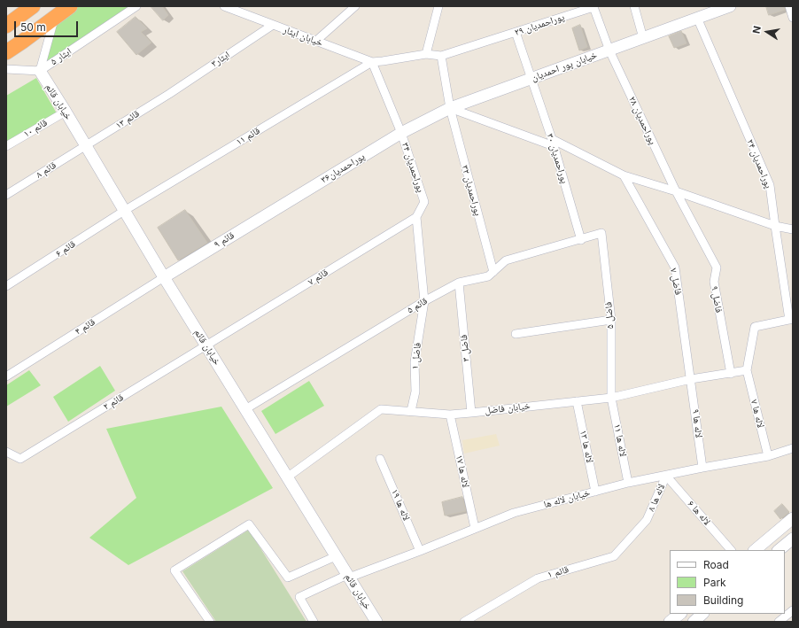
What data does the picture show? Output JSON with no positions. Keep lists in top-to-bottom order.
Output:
{
  "streets": {
    "street": [
      "پوراحمدیان ۲۹",
      "خیابان ایثار",
      "ایثار ۵",
      "ایثار۳",
      "خیابان پور احمدیان",
      "خیابان قائم",
      "قائم ۱۳",
      "پوراحمدیان ۲۸",
      "قائم ۱۰",
      "قائم ۱۱",
      "پوراحمدیان ۳۰",
      "پوراحمدیان ۲۴",
      "پوراحمدیان ۳۴",
      "پوراحمدیان۳۶",
      "قائم ۸",
      "پوراحمدیان ۳۲",
      "قائم ۹",
      "قائم ۶",
      "قائم ۷",
      "فاضل ۷",
      "فاضل ۹",
      "قائم ۵",
      "فاضل ۵",
      "قائم ۴",
      "فاضل ۳",
      "فاضل ۱",
      "قائم ۲",
      "خیابان فاضل",
      "لاله ها ۷",
      "لاله ها ۹",
      "لاله ها ۱۱",
      "لاله ها ۱۳",
      "لاله ها ۱۷",
      "لاله ها ۸",
      "خیابان لاله ها",
      "لاله ها ۱۹",
      "لاله ها ۶",
      "قائم ۱"
    ]
  },
  "crossings": [
    ["پوراحمدیان ۲۹", "خیابان ایثار"],
    ["پوراحمدیان ۲۹", "خیابان پور احمدیان"],
    ["پوراحمدیان ۲۹", "پوراحمدیان ۲۸"],
    ["پوراحمدیان ۲۹", "پوراحمدیان ۳۰"],
    ["پوراحمدیان ۲۹", "پوراحمدیان ۳۲"],
    ["خیابان ایثار", "ایثار۳"],
    ["خیابان ایثار", "قائم ۱۱"],
    ["خیابان ایثار", "پوراحمدیان ۳۴"],
    ["خیابان ایثار", "پوراحمدیان ۳۲"],
    ["ایثار ۵", "خیابان قائم"],
    ["ایثار۳", "قائم ۱۳"],
    ["خیابان پور احمدیان", "پوراحمدیان ۲۸"],
    ["خیابان پور احمدیان", "پوراحمدیان ۳۰"],
    ["خیابان پور احمدیان", "پوراحمدیان ۲۴"],
    ["خیابان پور احمدیان", "پوراحمدیان ۳۴"],
    ["خیابان پور احمدیان", "پوراحمدیان۳۶"],
    ["خیابان پور احمدیان", "پوراحمدیان ۳۲"],
    ["خیابان قائم", "قائم ۱۳"],
    ["خیابان قائم", "قائم ۱۰"],
    ["خیابان قائم", "قائم ۱۱"],
    ["خیابان قائم", "قائم ۸"],
    ["خیابان قائم", "قائم ۹"],
    ["خیابان قائم", "قائم ۶"],
    ["خیابان قائم", "قائم ۷"],
    ["خیابان قائم", "قائم ۵"],
    ["خیابان قائم", "قائم ۴"],
    ["خیابان قائم", "قائم ۲"],
    ["خیابان قائم", "خیابان فاضل"],
    ["خیابان قائم", "خیابان لاله ها"],
    ["قائم ۱۳", "قائم ۸"],
    ["پوراحمدیان ۲۸", "فاضل ۹"],
    ["قائم ۱۱", "پوراحمدیان ۳۴"],
    ["قائم ۱۱", "قائم ۶"],
    ["پوراحمدیان ۳۰", "قائم ۵"],
    ["پوراحمدیان ۳۴", "پوراحمدیان۳۶"],
    ["پوراحمدیان ۳۴", "قائم ۷"],
    ["پوراحمدیان ۳۴", "فاضل ۱"],
    ["پوراحمدیان۳۶", "قائم ۹"],
    ["پوراحمدیان ۳۲", "قائم ۵"],
    ["قائم ۹", "قائم ۴"],
    ["قائم ۷", "فاضل ۱"],
    ["قائم ۷", "قائم ۲"],
    ["فاضل ۷", "خیابان فاضل"],
    ["فاضل ۷", "لاله ها ۹"],
    ["فاضل ۹", "خیابان فاضل"],
    ["قائم ۵", "فاضل ۵"],
    ["قائم ۵", "فاضل ۳"],
    ["قائم ۵", "فاضل ۱"],
    ["فاضل ۵", "خیابان فاضل"],
    ["فاضل ۵", "لاله ها ۱۱"],
    ["فاضل ۳", "خیابان فاضل"],
    ["فاضل ۱", "خیابان فاضل"],
    ["خیابان فاضل", "لاله ها ۷"],
    ["خیابان فاضل", "لاله ها ۹"],
    ["خیابان فاضل", "لاله ها ۱۱"],
    ["خیابان فاضل", "لاله ها ۱۳"],
    ["خیابان فاضل", "لاله ها ۱۷"],
    ["لاله ها ۷", "خیابان لاله ها"],
    ["لاله ها ۹", "خیابان لاله ها"],
    ["لاله ها ۱۱", "خیابان لاله ها"],
    ["لاله ها ۱۳", "خیابان لاله ها"],
    ["لاله ها ۱۷", "خیابان لاله ها"],
    ["لاله ها ۸", "خیابان لاله ها"],
    ["لاله ها ۸", "لاله ها ۶"],
    ["لاله ها ۸", "قائم ۱"],
    ["خیابان لاله ها", "لاله ها ۱۹"],
    ["خیابان لاله ها", "لاله ها ۶"]
  ],
  "legend": ["Road", "Park", "Building"],
  "scale_bar": "50 m",
  "north": "left"
}
